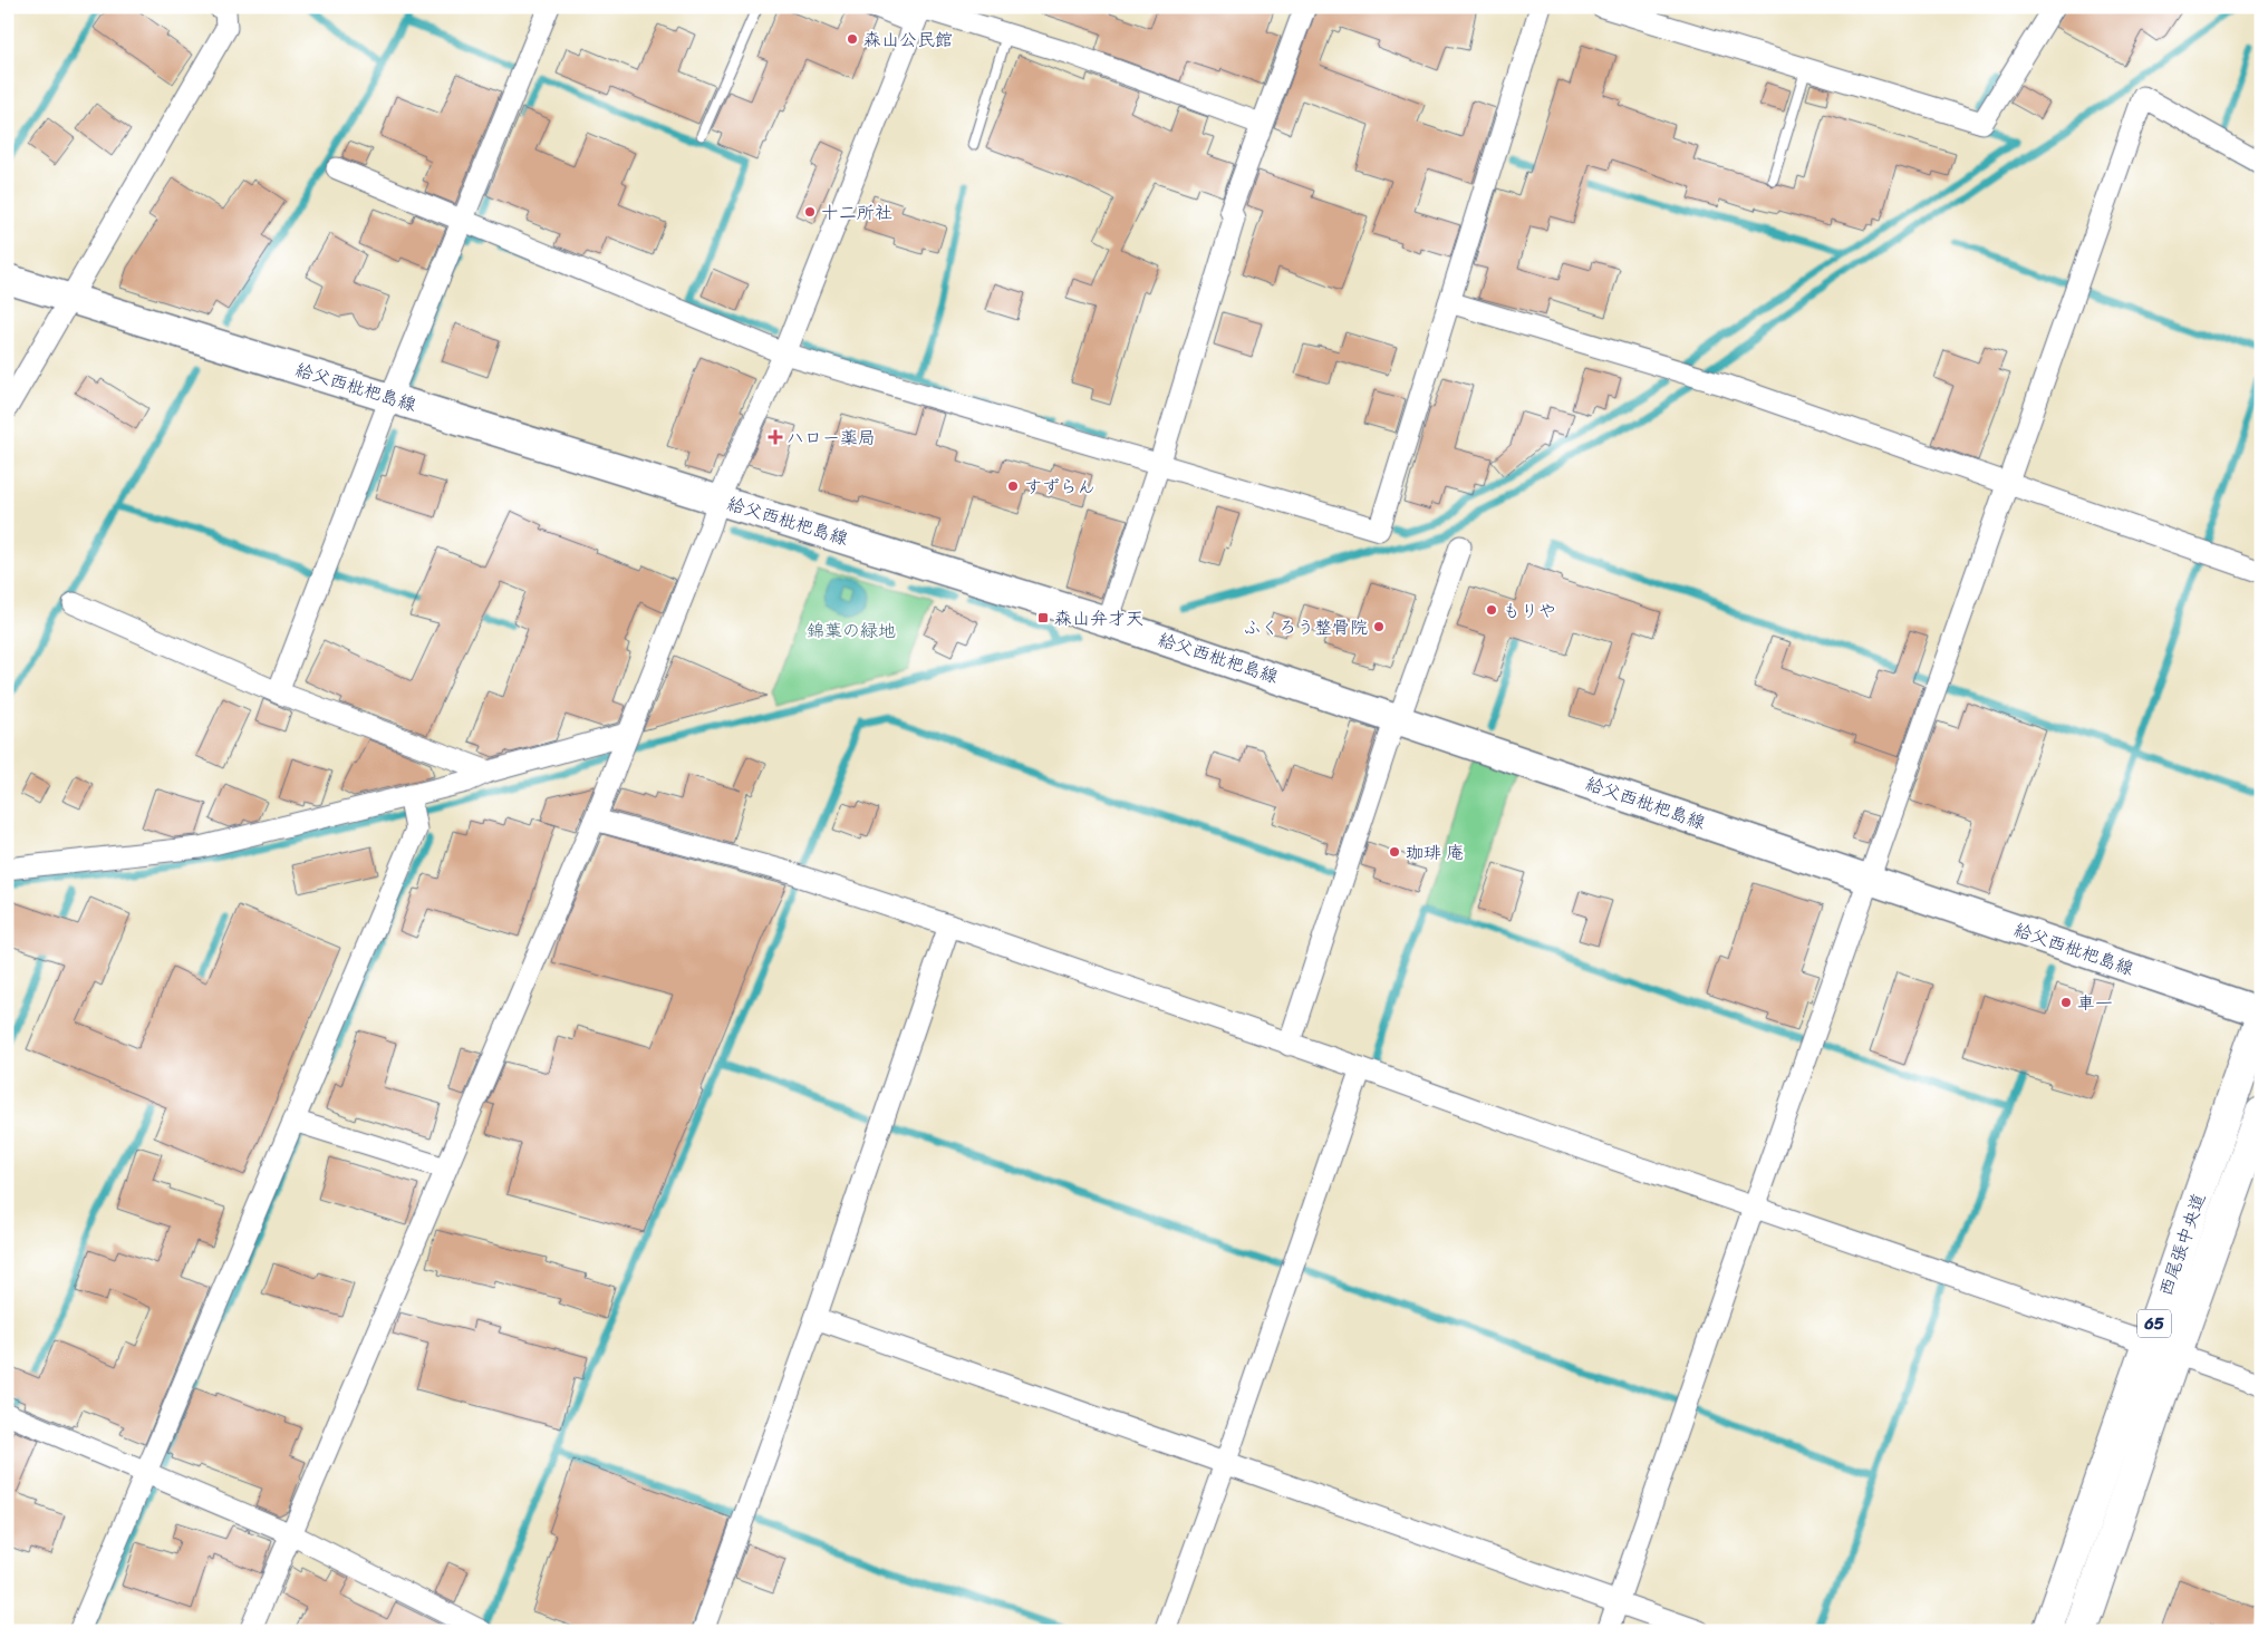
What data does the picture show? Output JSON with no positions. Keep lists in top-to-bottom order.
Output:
{
  "streets": {
    "main road": ["給父西枇杷島線", "西尾張中央道", "65"]
  },
  "crossings": [
    ["給父西枇杷島線", "西尾張中央道"]
  ],
  "parks": ["錦葉の緑地"],
  "places": {
    "other": [
      "森山公民館",
      "十二所社",
      "すずらん",
      "もりや",
      "ふくろう整骨院",
      "珈琲 庵",
      "車一"
    ],
    "health": ["ハロー薬局"],
    "transit": ["森山弁才天"]
  }
}
